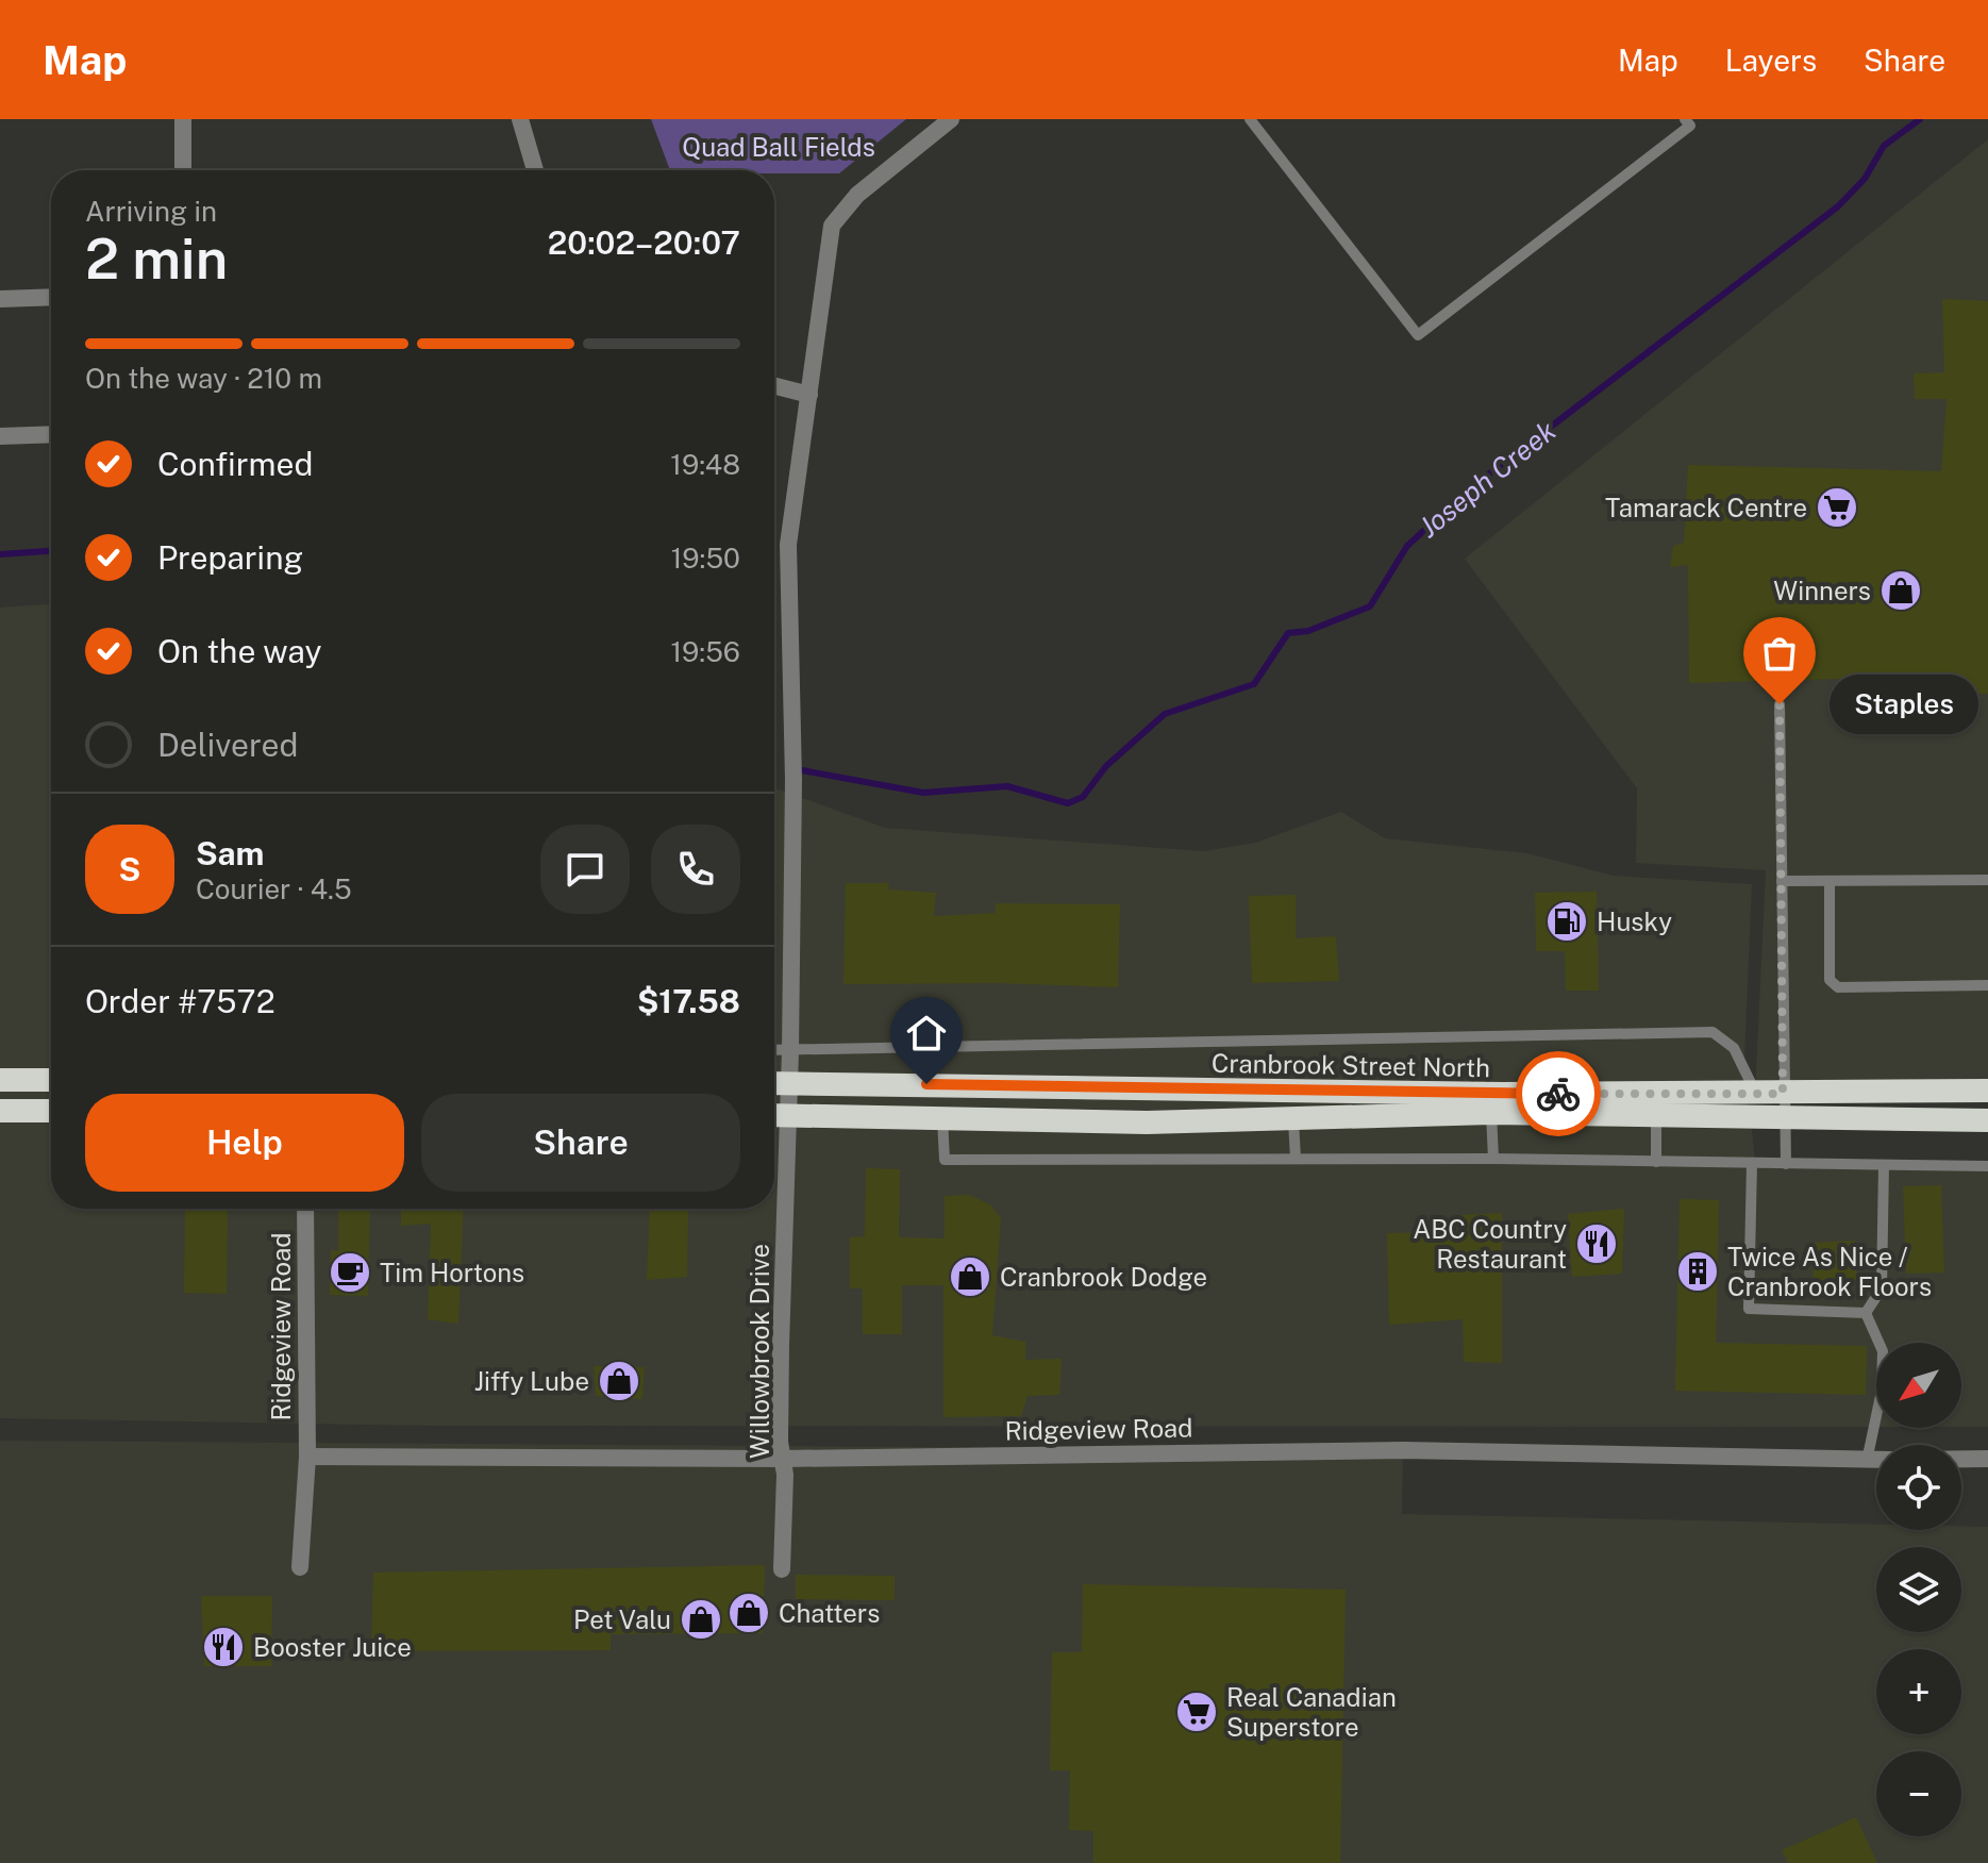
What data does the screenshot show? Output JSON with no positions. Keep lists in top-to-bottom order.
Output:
{
  "streets": {
    "highway": ["Cranbrook Street North"],
    "street": ["Ridgeview Road", "Willowbrook Drive"]
  },
  "crossings": [
    ["Cranbrook Street North", "Willowbrook Drive"],
    ["Ridgeview Road", "Willowbrook Drive"]
  ],
  "water": ["Joseph Creek"],
  "parks": ["Quad Ball Fields"],
  "places": {
    "supermarket": ["Tamarack Centre", "Real Canadian Superstore"],
    "shop": [
      "Winners",
      "Cranbrook Dodge",
      "Jiffy Lube",
      "Chatters",
      "Pet Valu"
    ],
    "other": ["Staples"],
    "fuel station": ["Husky"],
    "restaurant": ["ABC Country Restaurant", "Booster Juice"],
    "building": ["Twice As Nice / Cranbrook Floors"],
    "cafe": ["Tim Hortons"]
  },
  "north": "bottom left",
  "page": {
    "header": "Map",
    "nav": ["Map", "Layers", "Share"],
    "heading": ["2 min", "Arriving in", "20:02–20:07"],
    "panel": [
      "Sam",
      "Courier · 4.5",
      "Order #7572",
      "$17.58"
    ],
    "bar": "On the way · 210 m",
    "list": [
      ["Confirmed", "19:48"],
      ["Preparing", "19:50"],
      ["On the way", "19:56"],
      "Delivered"
    ],
    "bubble": "Staples",
    "round": "S",
    "buttons": ["Help", "Share"],
    "map_buttons": ["+", "−"]
  }
}
